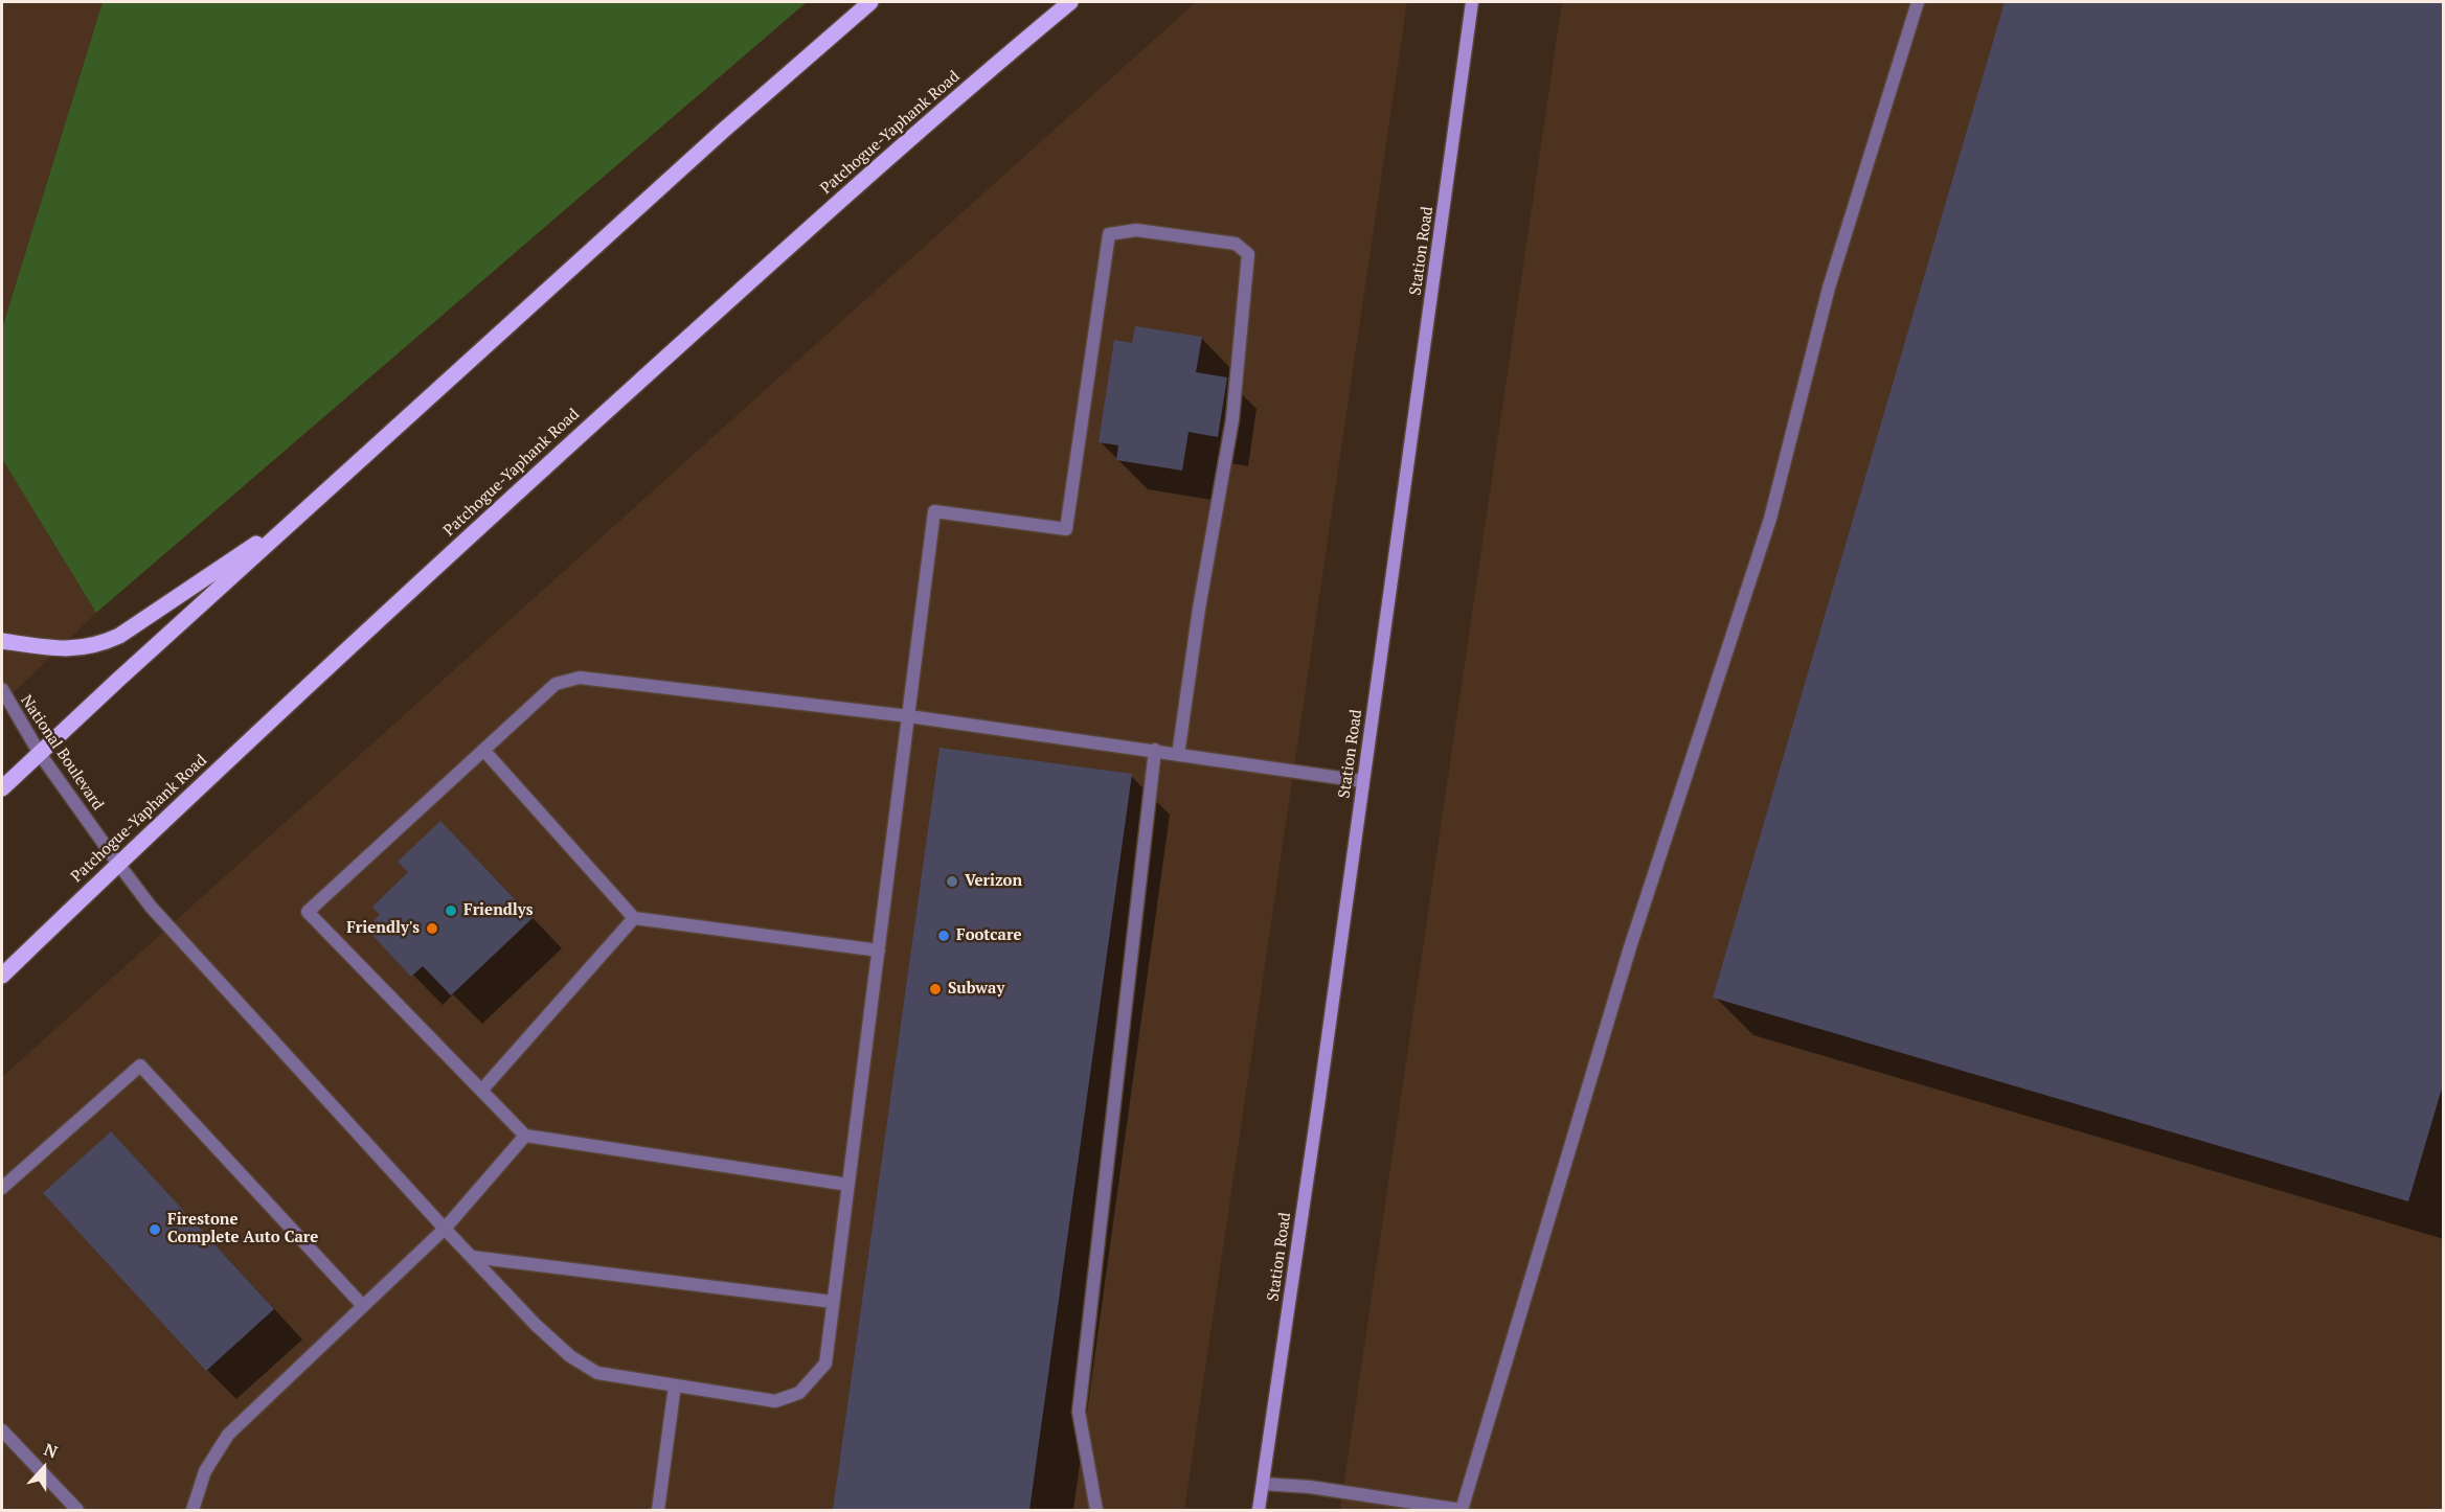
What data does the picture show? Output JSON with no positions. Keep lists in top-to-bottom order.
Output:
{
  "streets": {
    "main road": ["Patchogue-Yaphank Road", "Station Road"],
    "street": ["National Boulevard"]
  },
  "crossings": [
    ["Patchogue-Yaphank Road", "National Boulevard"]
  ],
  "places": [
    "Verizon",
    "Friendlys",
    "Friendly's",
    "Footcare",
    "Subway",
    "Firestone Complete Auto Care"
  ],
  "north": "top"
}
